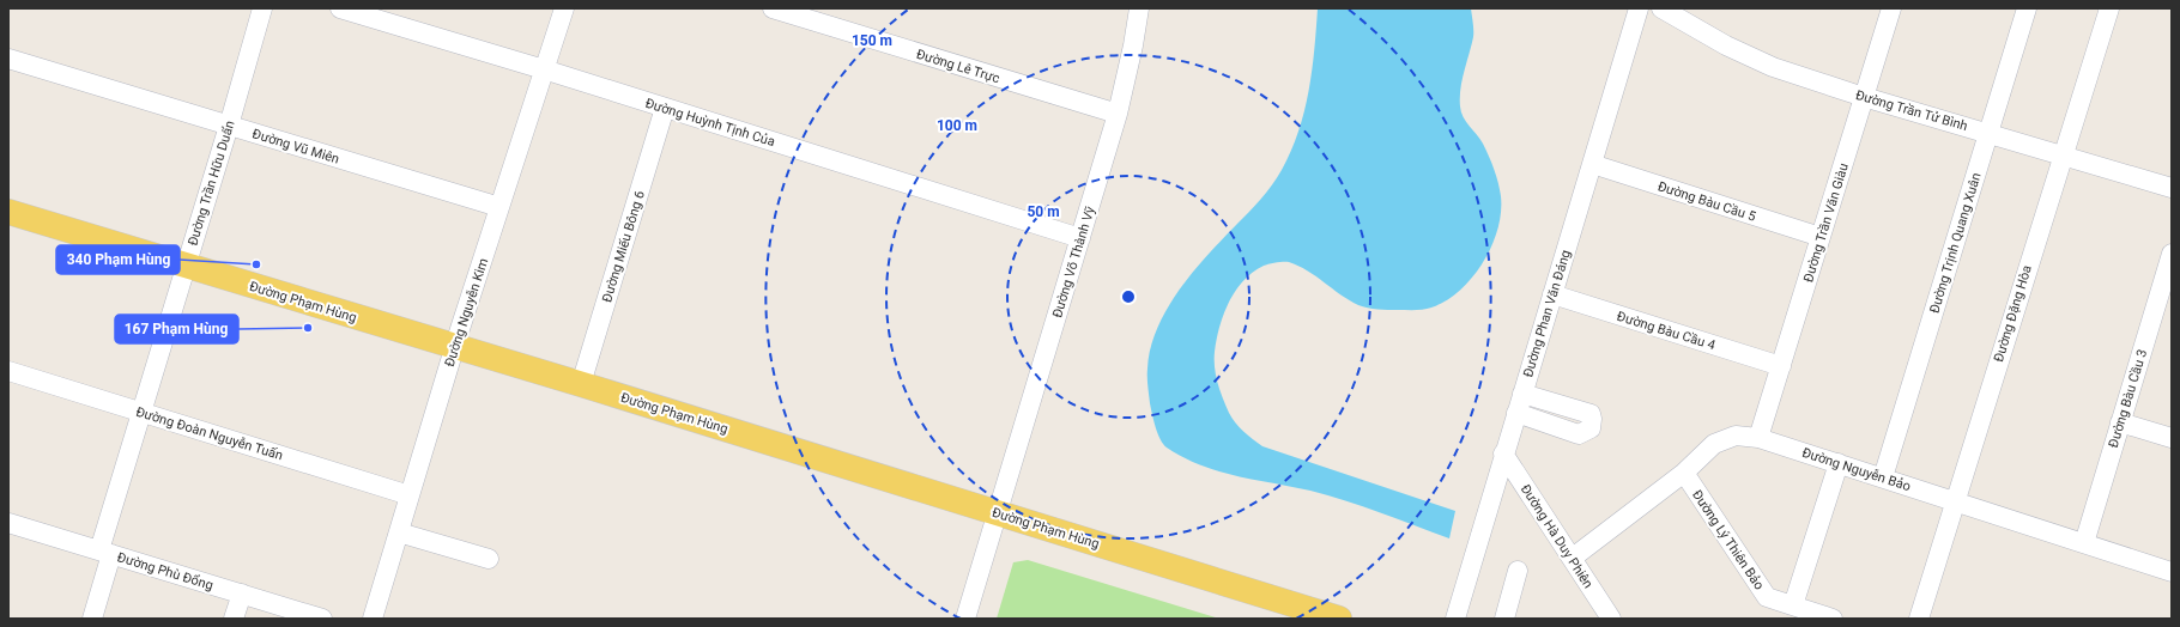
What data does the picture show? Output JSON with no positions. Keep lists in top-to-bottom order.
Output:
{
  "streets": {
    "main road": ["Đường Phạm Hùng"],
    "street": [
      "Đường Lê Trực",
      "Đường Trần Tử Bình",
      "Đường Huỳnh Tịnh Của",
      "Đường Vũ Miên",
      "Đường Trần Hữu Duẩn",
      "Đường Bàu Cầu 5",
      "Đường Trần Văn Giàu",
      "Đường Trịnh Quang Xuân",
      "Đường Miếu Bông 6",
      "Đường Võ Thành Vỹ",
      "Đường Nguyễn Kim",
      "Đường Phan Văn Đáng",
      "Đường Đặng Hòa",
      "Đường Bàu Cầu 4",
      "Đường Bàu Cầu 3",
      "Đường Đoàn Nguyễn Tuấn",
      "Đường Nguyễn Bảo",
      "Đường Hà Duy Phiên",
      "Đường Lý Thiên Bảo",
      "Đường Phù Đổng"
    ]
  },
  "crossings": [
    ["Đường Lê Trực", "Đường Võ Thành Vỹ"],
    ["Đường Trần Tử Bình", "Đường Trần Văn Giàu"],
    ["Đường Trần Tử Bình", "Đường Trịnh Quang Xuân"],
    ["Đường Trần Tử Bình", "Đường Đặng Hòa"],
    ["Đường Huỳnh Tịnh Của", "Đường Miếu Bông 6"],
    ["Đường Huỳnh Tịnh Của", "Đường Võ Thành Vỹ"],
    ["Đường Huỳnh Tịnh Của", "Đường Nguyễn Kim"],
    ["Đường Vũ Miên", "Đường Trần Hữu Duẩn"],
    ["Đường Vũ Miên", "Đường Nguyễn Kim"],
    ["Đường Trần Hữu Duẩn", "Đường Phạm Hùng"],
    ["Đường Trần Hữu Duẩn", "Đường Đoàn Nguyễn Tuấn"],
    ["Đường Trần Hữu Duẩn", "Đường Phù Đổng"],
    ["Đường Bàu Cầu 5", "Đường Trần Văn Giàu"],
    ["Đường Bàu Cầu 5", "Đường Phan Văn Đáng"],
    ["Đường Trần Văn Giàu", "Đường Bàu Cầu 4"],
    ["Đường Trần Văn Giàu", "Đường Nguyễn Bảo"],
    ["Đường Trịnh Quang Xuân", "Đường Nguyễn Bảo"],
    ["Đường Miếu Bông 6", "Đường Phạm Hùng"],
    ["Đường Võ Thành Vỹ", "Đường Phạm Hùng"],
    ["Đường Phạm Hùng", "Đường Nguyễn Kim"],
    ["Đường Nguyễn Kim", "Đường Đoàn Nguyễn Tuấn"],
    ["Đường Phan Văn Đáng", "Đường Bàu Cầu 4"],
    ["Đường Phan Văn Đáng", "Đường Hà Duy Phiên"],
    ["Đường Đặng Hòa", "Đường Nguyễn Bảo"],
    ["Đường Bàu Cầu 3", "Đường Nguyễn Bảo"],
    ["Đường Nguyễn Bảo", "Đường Hà Duy Phiên"],
    ["Đường Nguyễn Bảo", "Đường Lý Thiên Bảo"]
  ],
  "places": ["340 Phạm Hùng", "167 Phạm Hùng"],
  "rings": ["150 m", "100 m", "50 m"]
}
